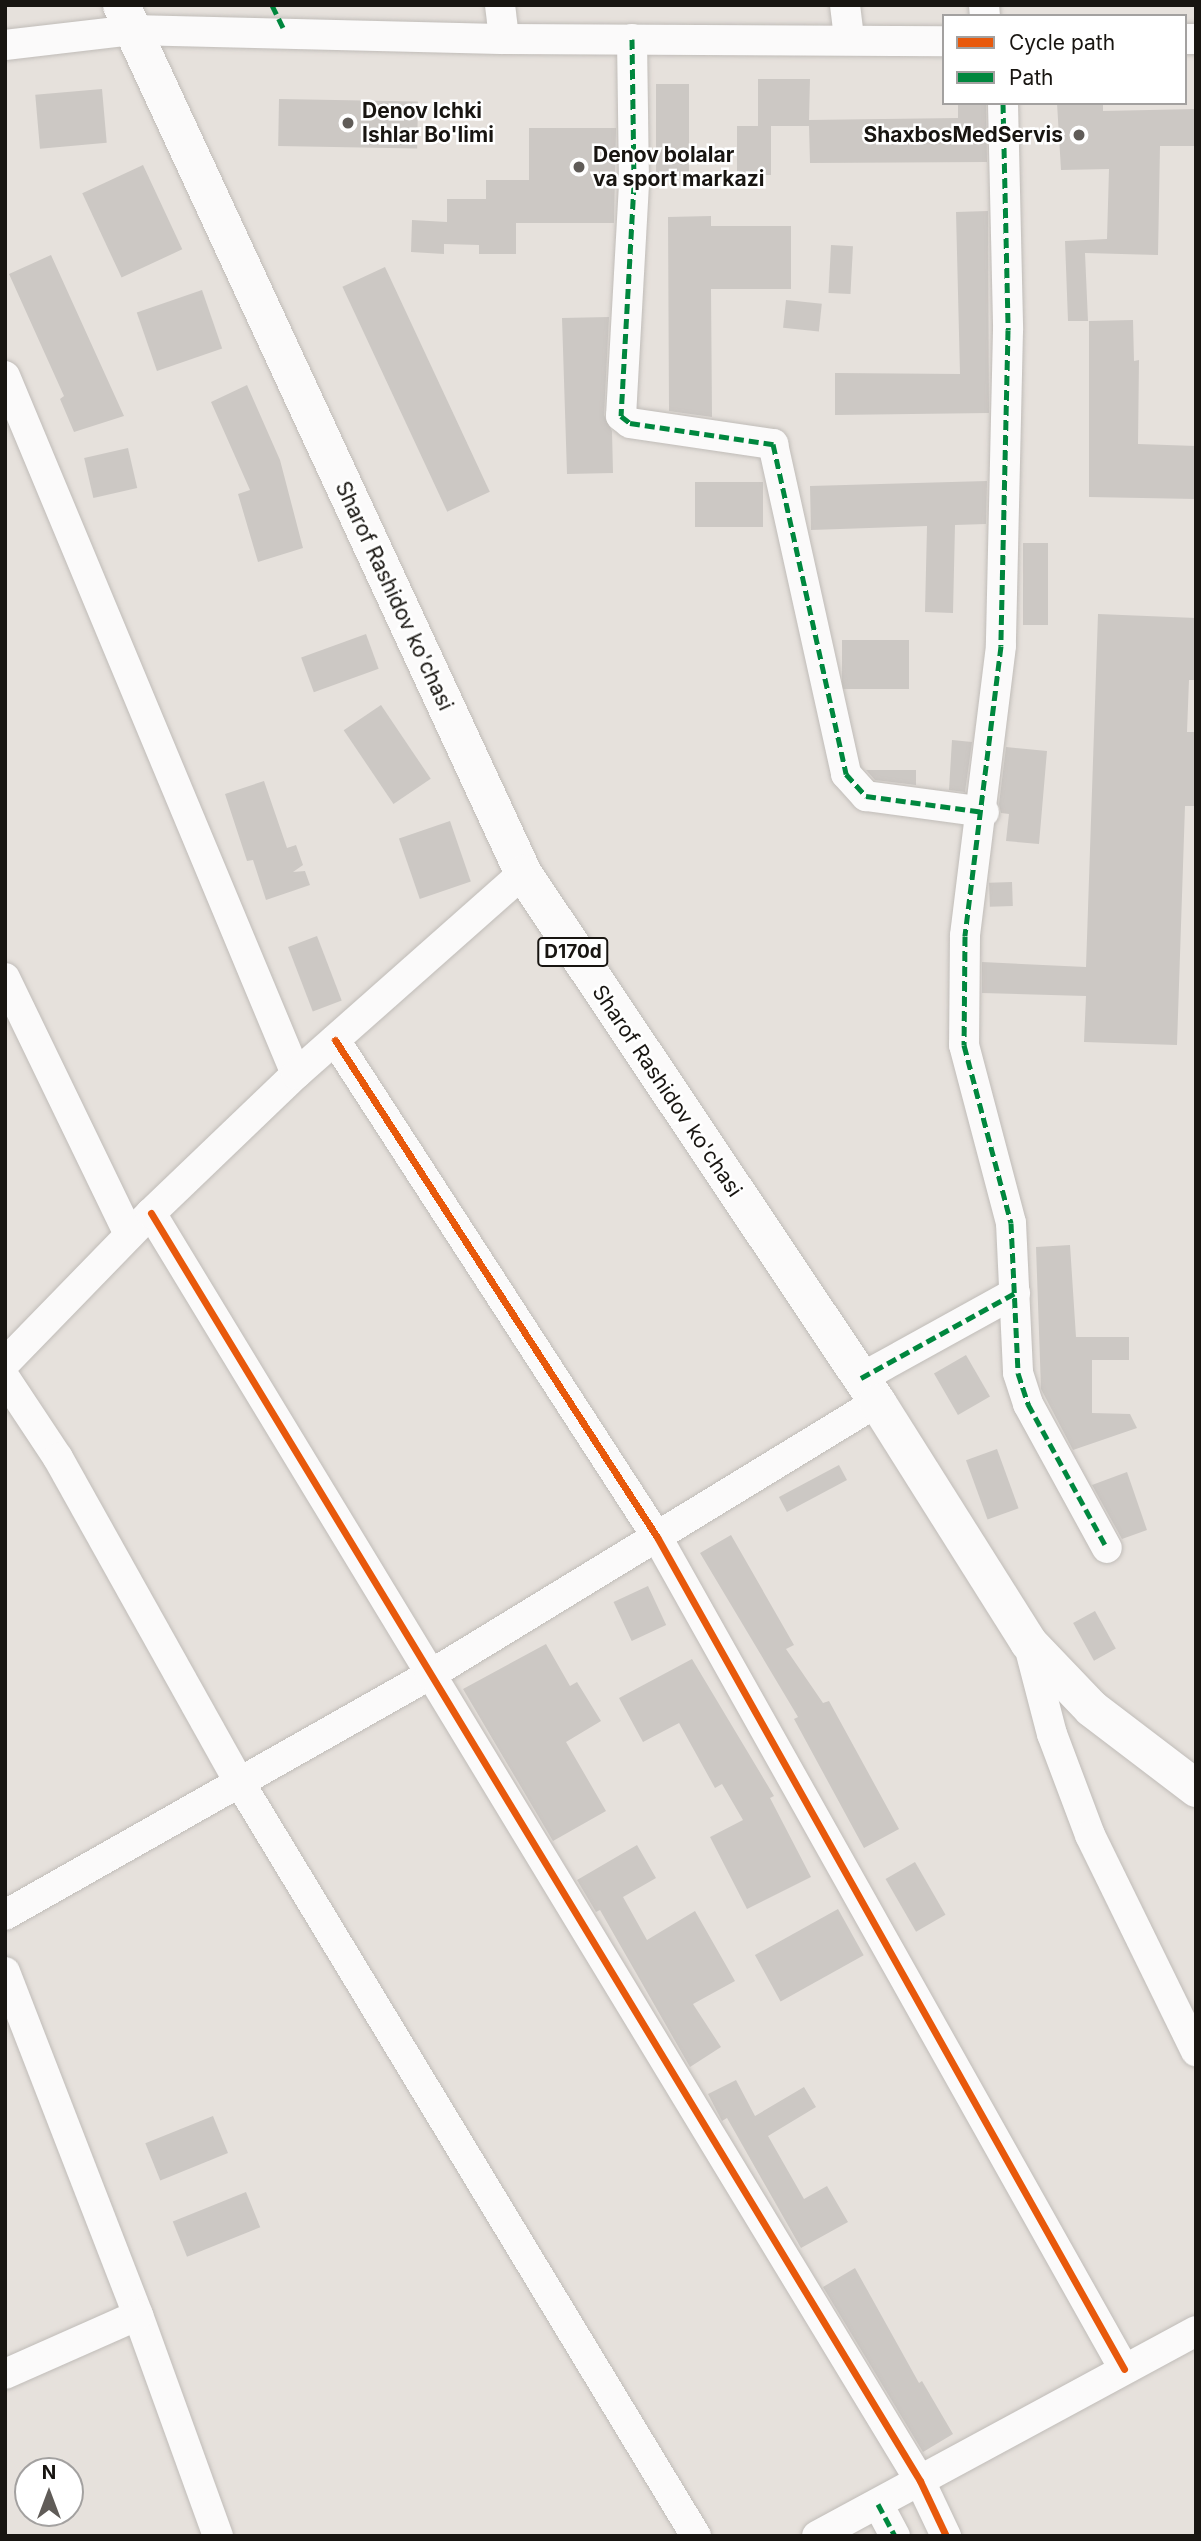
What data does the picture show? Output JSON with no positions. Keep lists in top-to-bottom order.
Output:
{
  "streets": {
    "main road": ["Sharof Rashidov ko'chasi", "D170d"]
  },
  "places": ["Denov Ichki Ishlar Bo'limi", "ShaxbosMedServis", "Denov bolalar va sport markazi"],
  "legend": ["Cycle path", "Path"],
  "north": "top"
}
